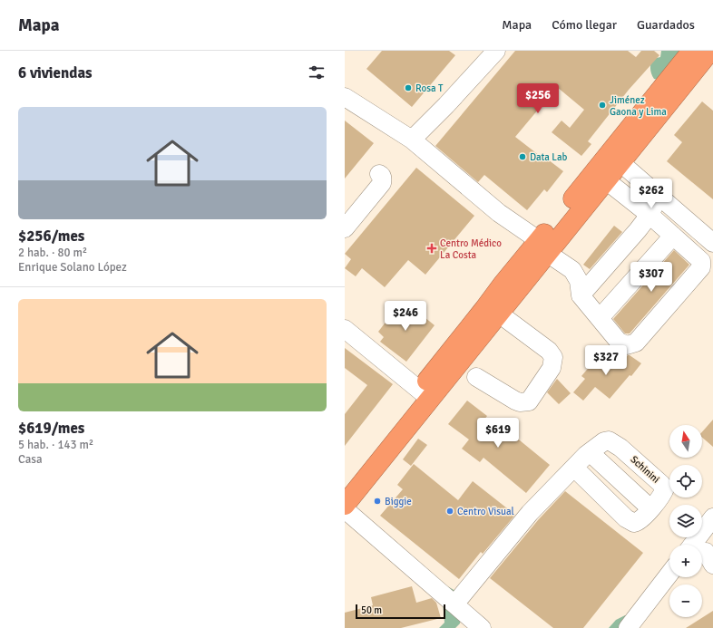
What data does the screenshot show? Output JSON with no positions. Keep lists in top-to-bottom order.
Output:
{
  "streets": {
    "street": ["Schinini"]
  },
  "places": {
    "other": [
      "Rosa T",
      "Jiménez Gaona y Lima",
      "Data Lab",
      "Biggie",
      "Centro Visual"
    ],
    "health": ["Centro Médico La Costa"]
  },
  "scale_bar": "50 m",
  "north": "top",
  "page": {
    "header": "Mapa",
    "nav": ["Mapa", "Cómo llegar", "Guardados"],
    "heading": "6 viviendas",
    "price": [
      "$256",
      "$262",
      "$307",
      "$246",
      "$327",
      "$619"
    ],
    "list": [
      {
        "name": "$256/mes",
        "note": "2 hab. · 80 m² · Enrique Solano López"
      },
      {
        "name": "$619/mes",
        "note": "5 hab. · 143 m² · Casa"
      }
    ],
    "map_buttons": ["+", "−"],
    "scale": "50 m"
  }
}
